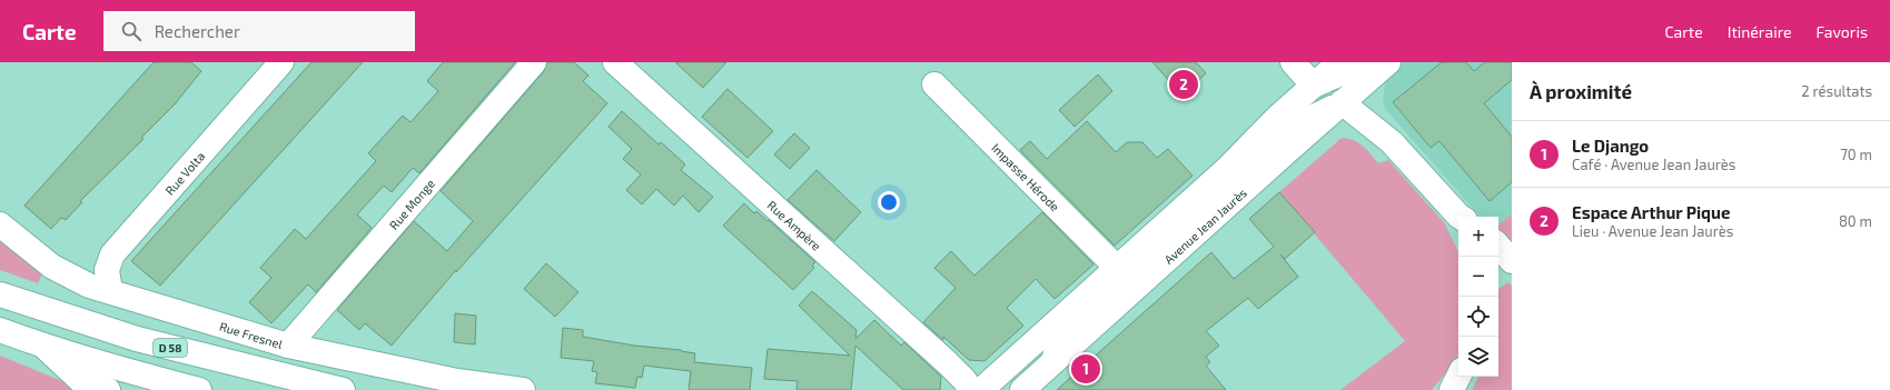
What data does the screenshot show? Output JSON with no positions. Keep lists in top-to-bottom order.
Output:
{
  "streets": {
    "main road": [
      "Rue Volta",
      "Impasse Hérode",
      "Rue Monge",
      "Rue Ampère",
      "Avenue Jean Jaurès",
      "Rue Fresnel",
      "D 58"
    ]
  },
  "crossings": [
    ["Rue Volta", "Rue Fresnel"],
    ["Rue Monge", "Rue Fresnel"]
  ],
  "page": {
    "header": "Carte",
    "search": "Rechercher",
    "nav": ["Carte", "Itinéraire", "Favoris"],
    "heading": ["À proximité", "2 résultats"],
    "pins": ["2", "1"],
    "list": [
      {
        "mark": "1",
        "name": "Le Django",
        "note": "Café · Avenue Jean Jaurès",
        "value": "70 m"
      },
      {
        "mark": "2",
        "name": "Espace Arthur Pique",
        "note": "Lieu · Avenue Jean Jaurès",
        "value": "80 m"
      }
    ],
    "map_buttons": ["+", "−"]
  }
}
